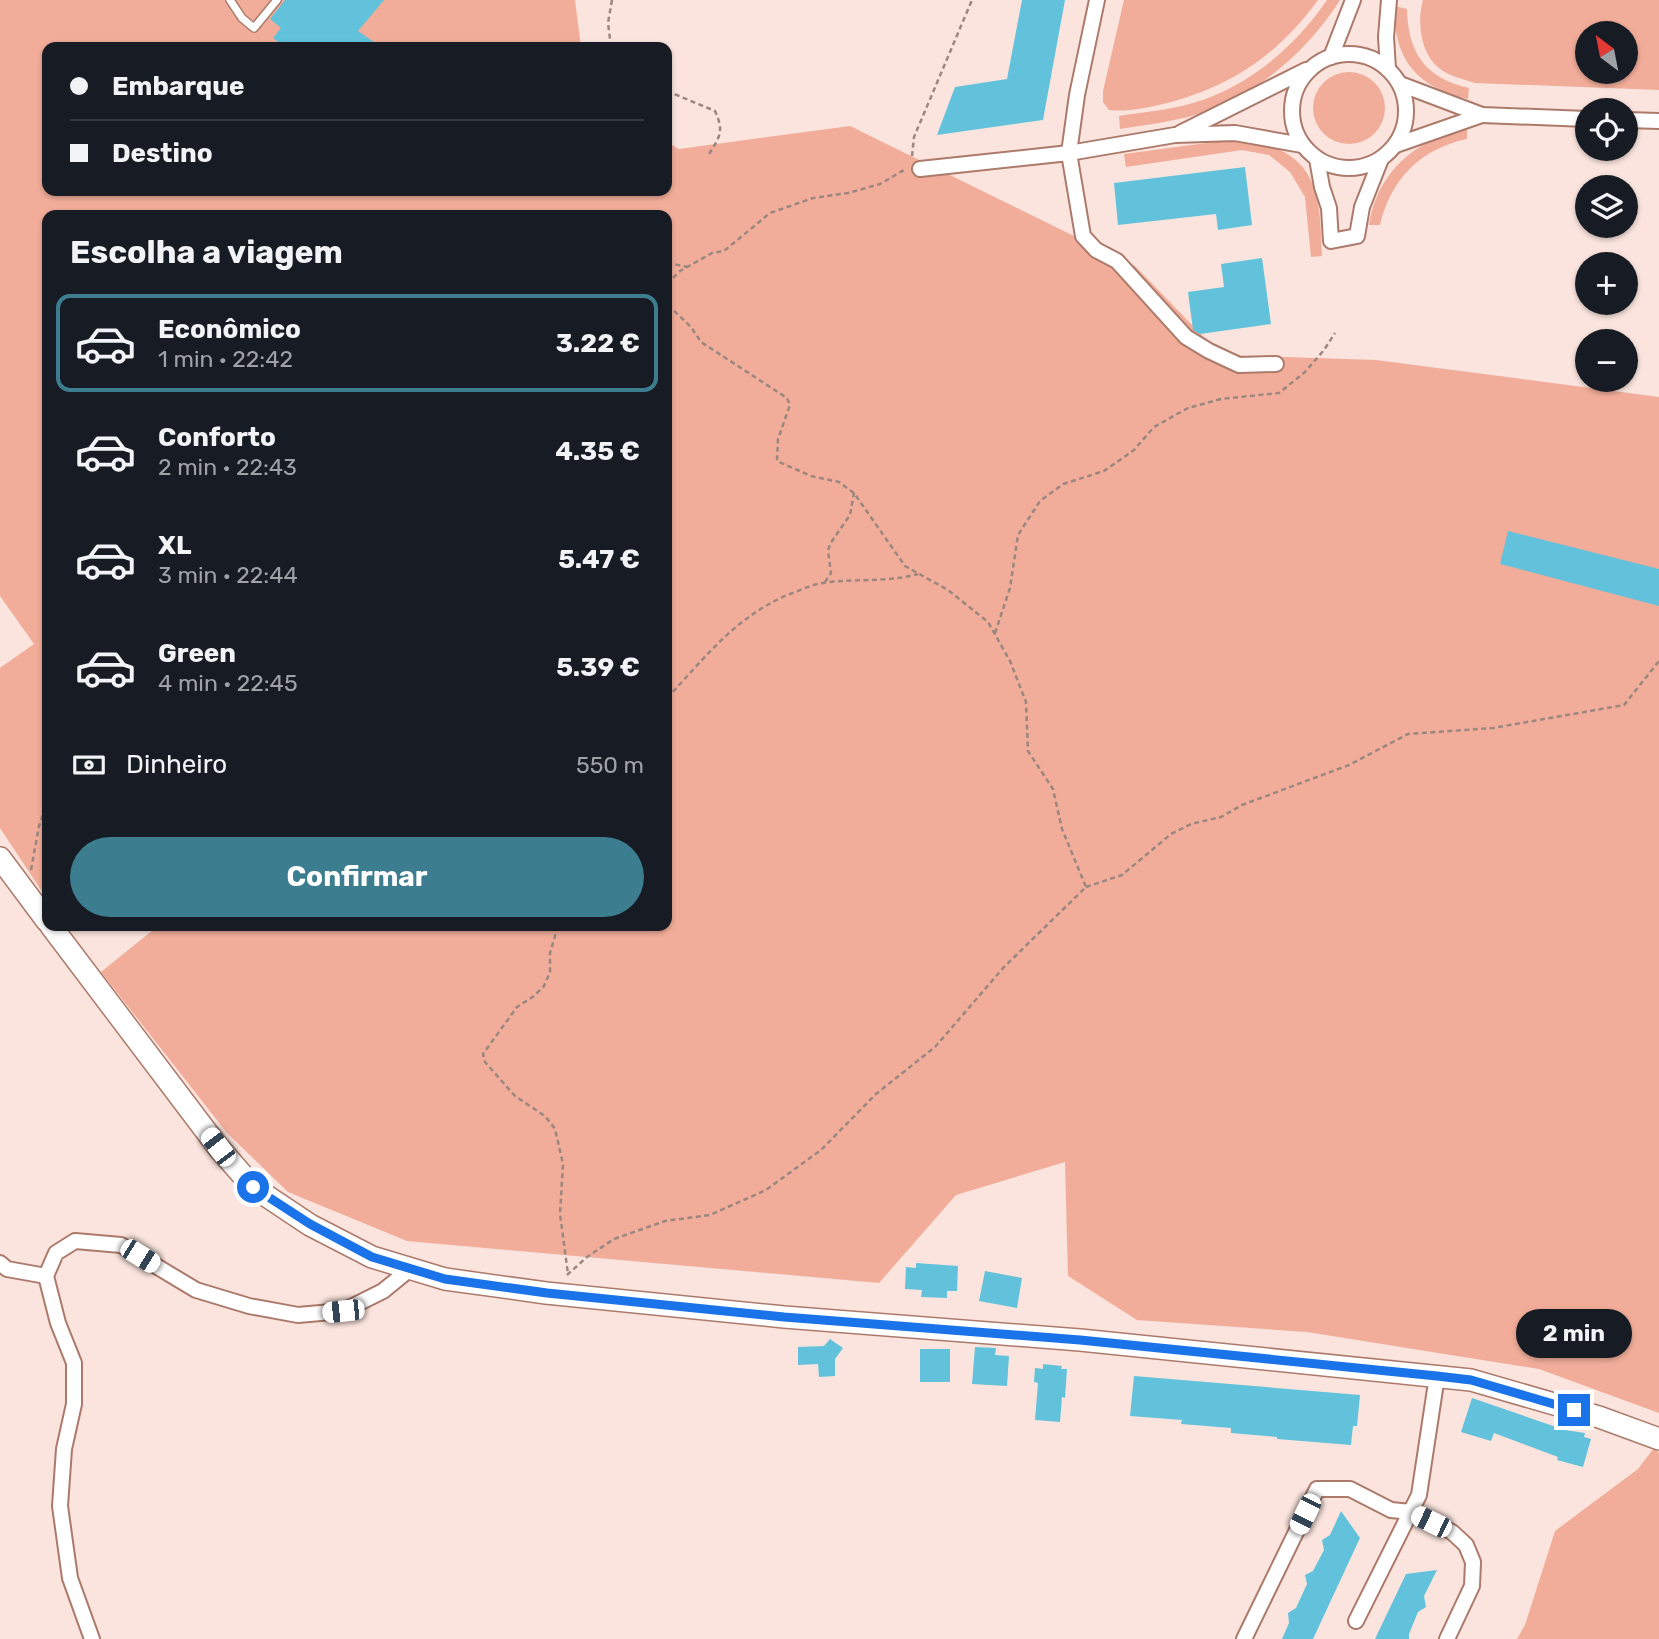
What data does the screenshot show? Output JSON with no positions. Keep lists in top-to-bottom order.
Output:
{
  "north": "top left",
  "page": {
    "map_buttons": ["+", "−"],
    "banner": ["Embarque", "Destino"],
    "heading": "Escolha a viagem",
    "list": [
      {
        "name": "Econômico",
        "note": "1 min · 22:42",
        "value": "3.22 €"
      },
      {
        "name": "Conforto",
        "note": "2 min · 22:43",
        "value": "4.35 €"
      },
      {
        "name": "XL",
        "note": "3 min · 22:44",
        "value": "5.47 €"
      },
      {
        "name": "Green",
        "note": "4 min · 22:45",
        "value": "5.39 €"
      }
    ],
    "pay": ["Dinheiro", "550 m"],
    "buttons": "Confirmar",
    "bubble": "2 min"
  }
}
